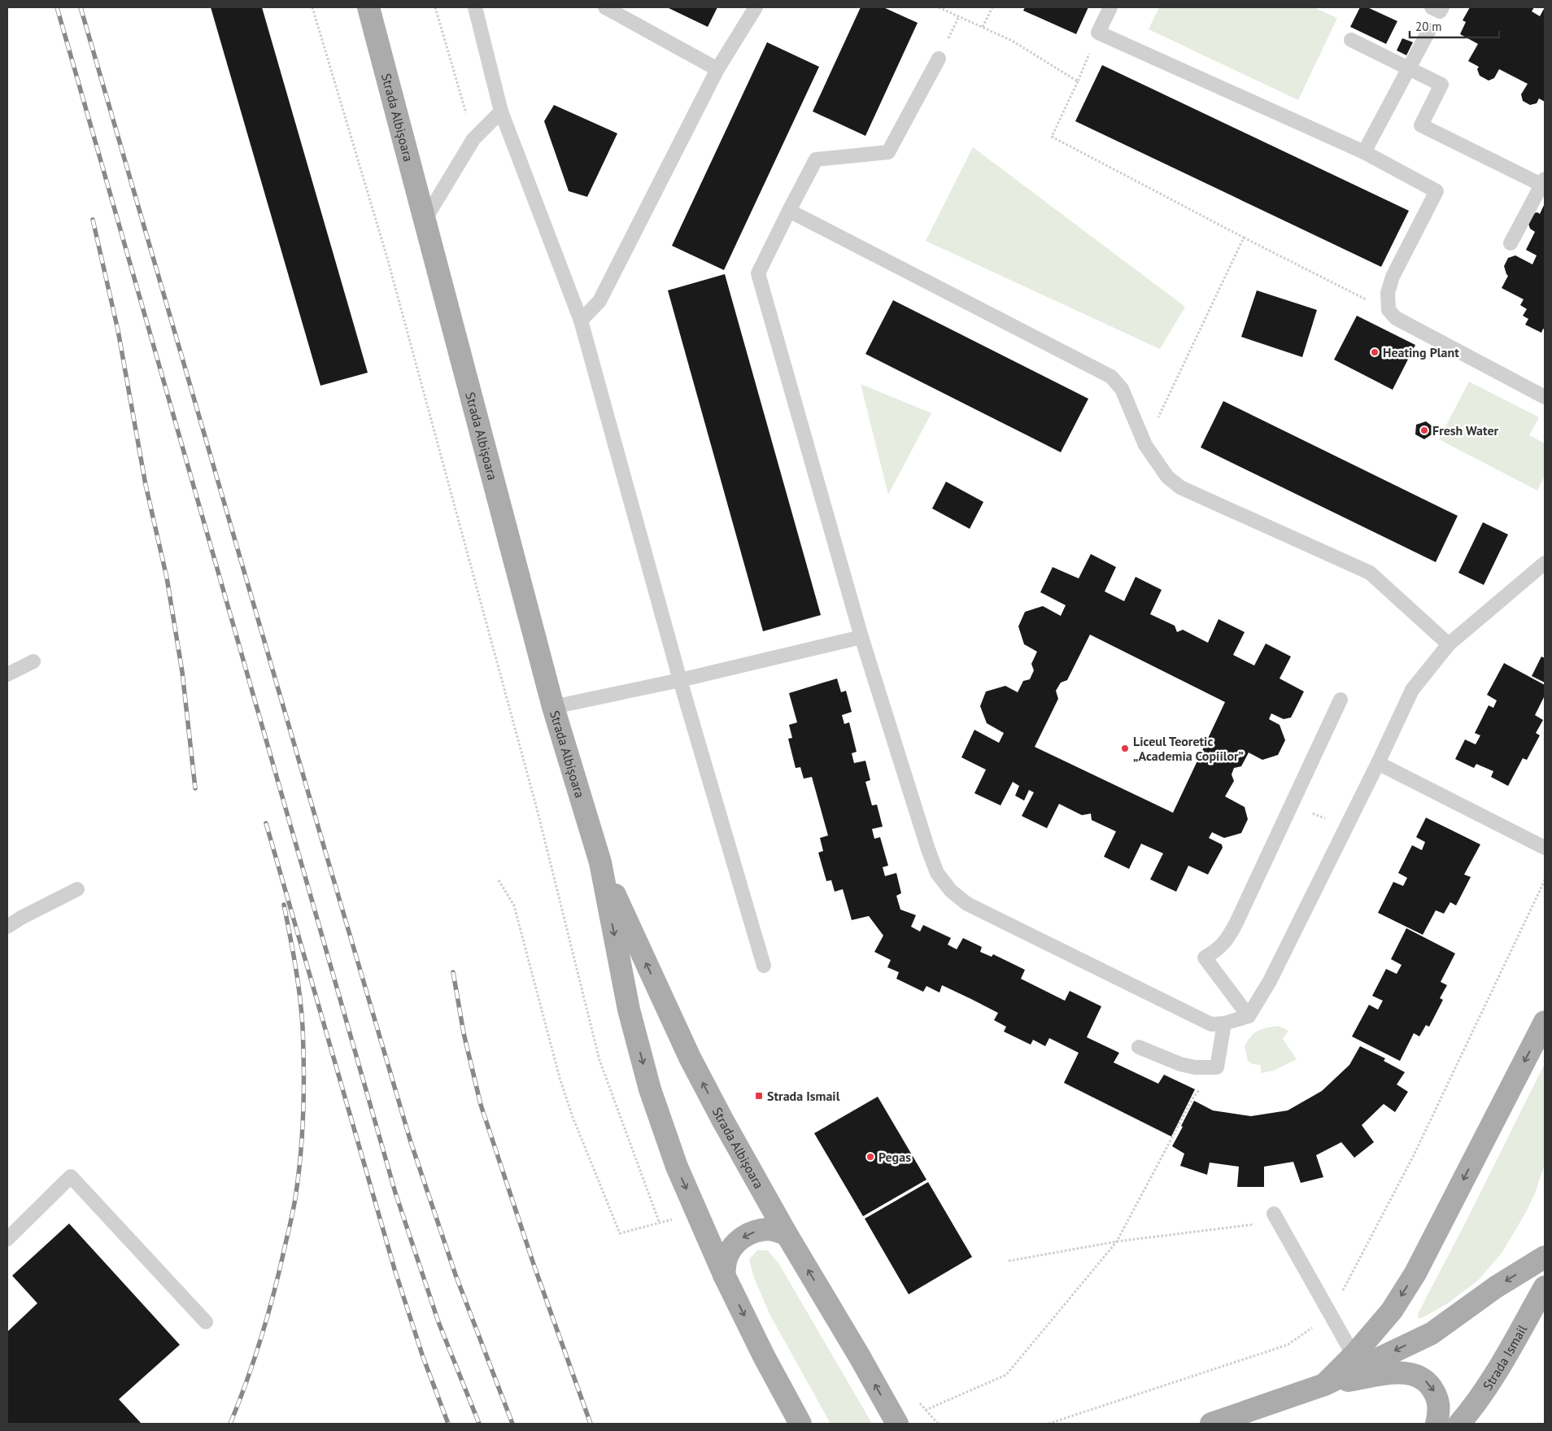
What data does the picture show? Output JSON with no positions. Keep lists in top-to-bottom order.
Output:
{
  "streets": {
    "main road": ["Strada Albișoara", "Strada Ismail"]
  },
  "places": {
    "other": [
      "Heating Plant",
      "Fresh Water",
      "Liceul Teoretic „Academia Copiilor”",
      "Pegas"
    ],
    "transit": ["Strada Ismail"]
  },
  "scale_bar": "20 m"
}
